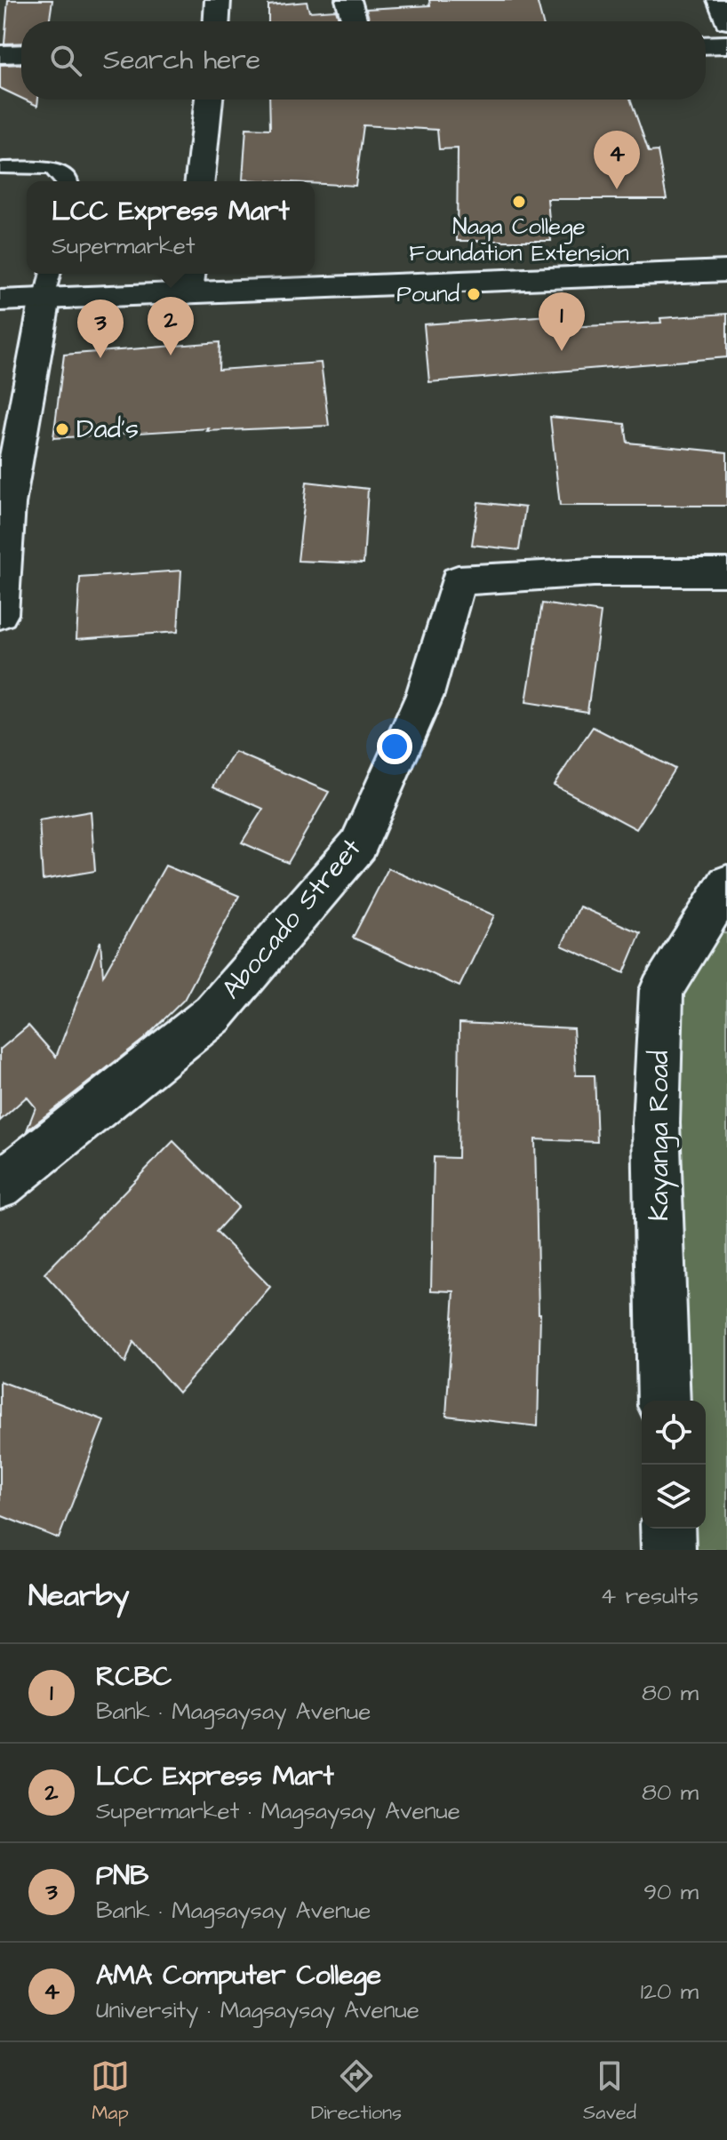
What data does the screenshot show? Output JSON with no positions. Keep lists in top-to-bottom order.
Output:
{
  "streets": {
    "street": ["Abocado Street", "Kayanga Road"]
  },
  "places": ["Naga College Foundation Extension", "Pound", "Dad's"],
  "page": {
    "search": "Search here",
    "pins": [
      "4",
      "1",
      "2",
      "3"
    ],
    "popup": ["LCC Express Mart", "Supermarket"],
    "heading": ["Nearby", "4 results"],
    "list": [
      {
        "mark": "1",
        "name": "RCBC",
        "note": "Bank · Magsaysay Avenue",
        "value": "80 m"
      },
      {
        "mark": "2",
        "name": "LCC Express Mart",
        "note": "Supermarket · Magsaysay Avenue",
        "value": "80 m"
      },
      {
        "mark": "3",
        "name": "PNB",
        "note": "Bank · Magsaysay Avenue",
        "value": "90 m"
      },
      {
        "mark": "4",
        "name": "AMA Computer College",
        "note": "University · Magsaysay Avenue",
        "value": "120 m"
      }
    ],
    "nav": ["Map", "Directions", "Saved"]
  }
}
